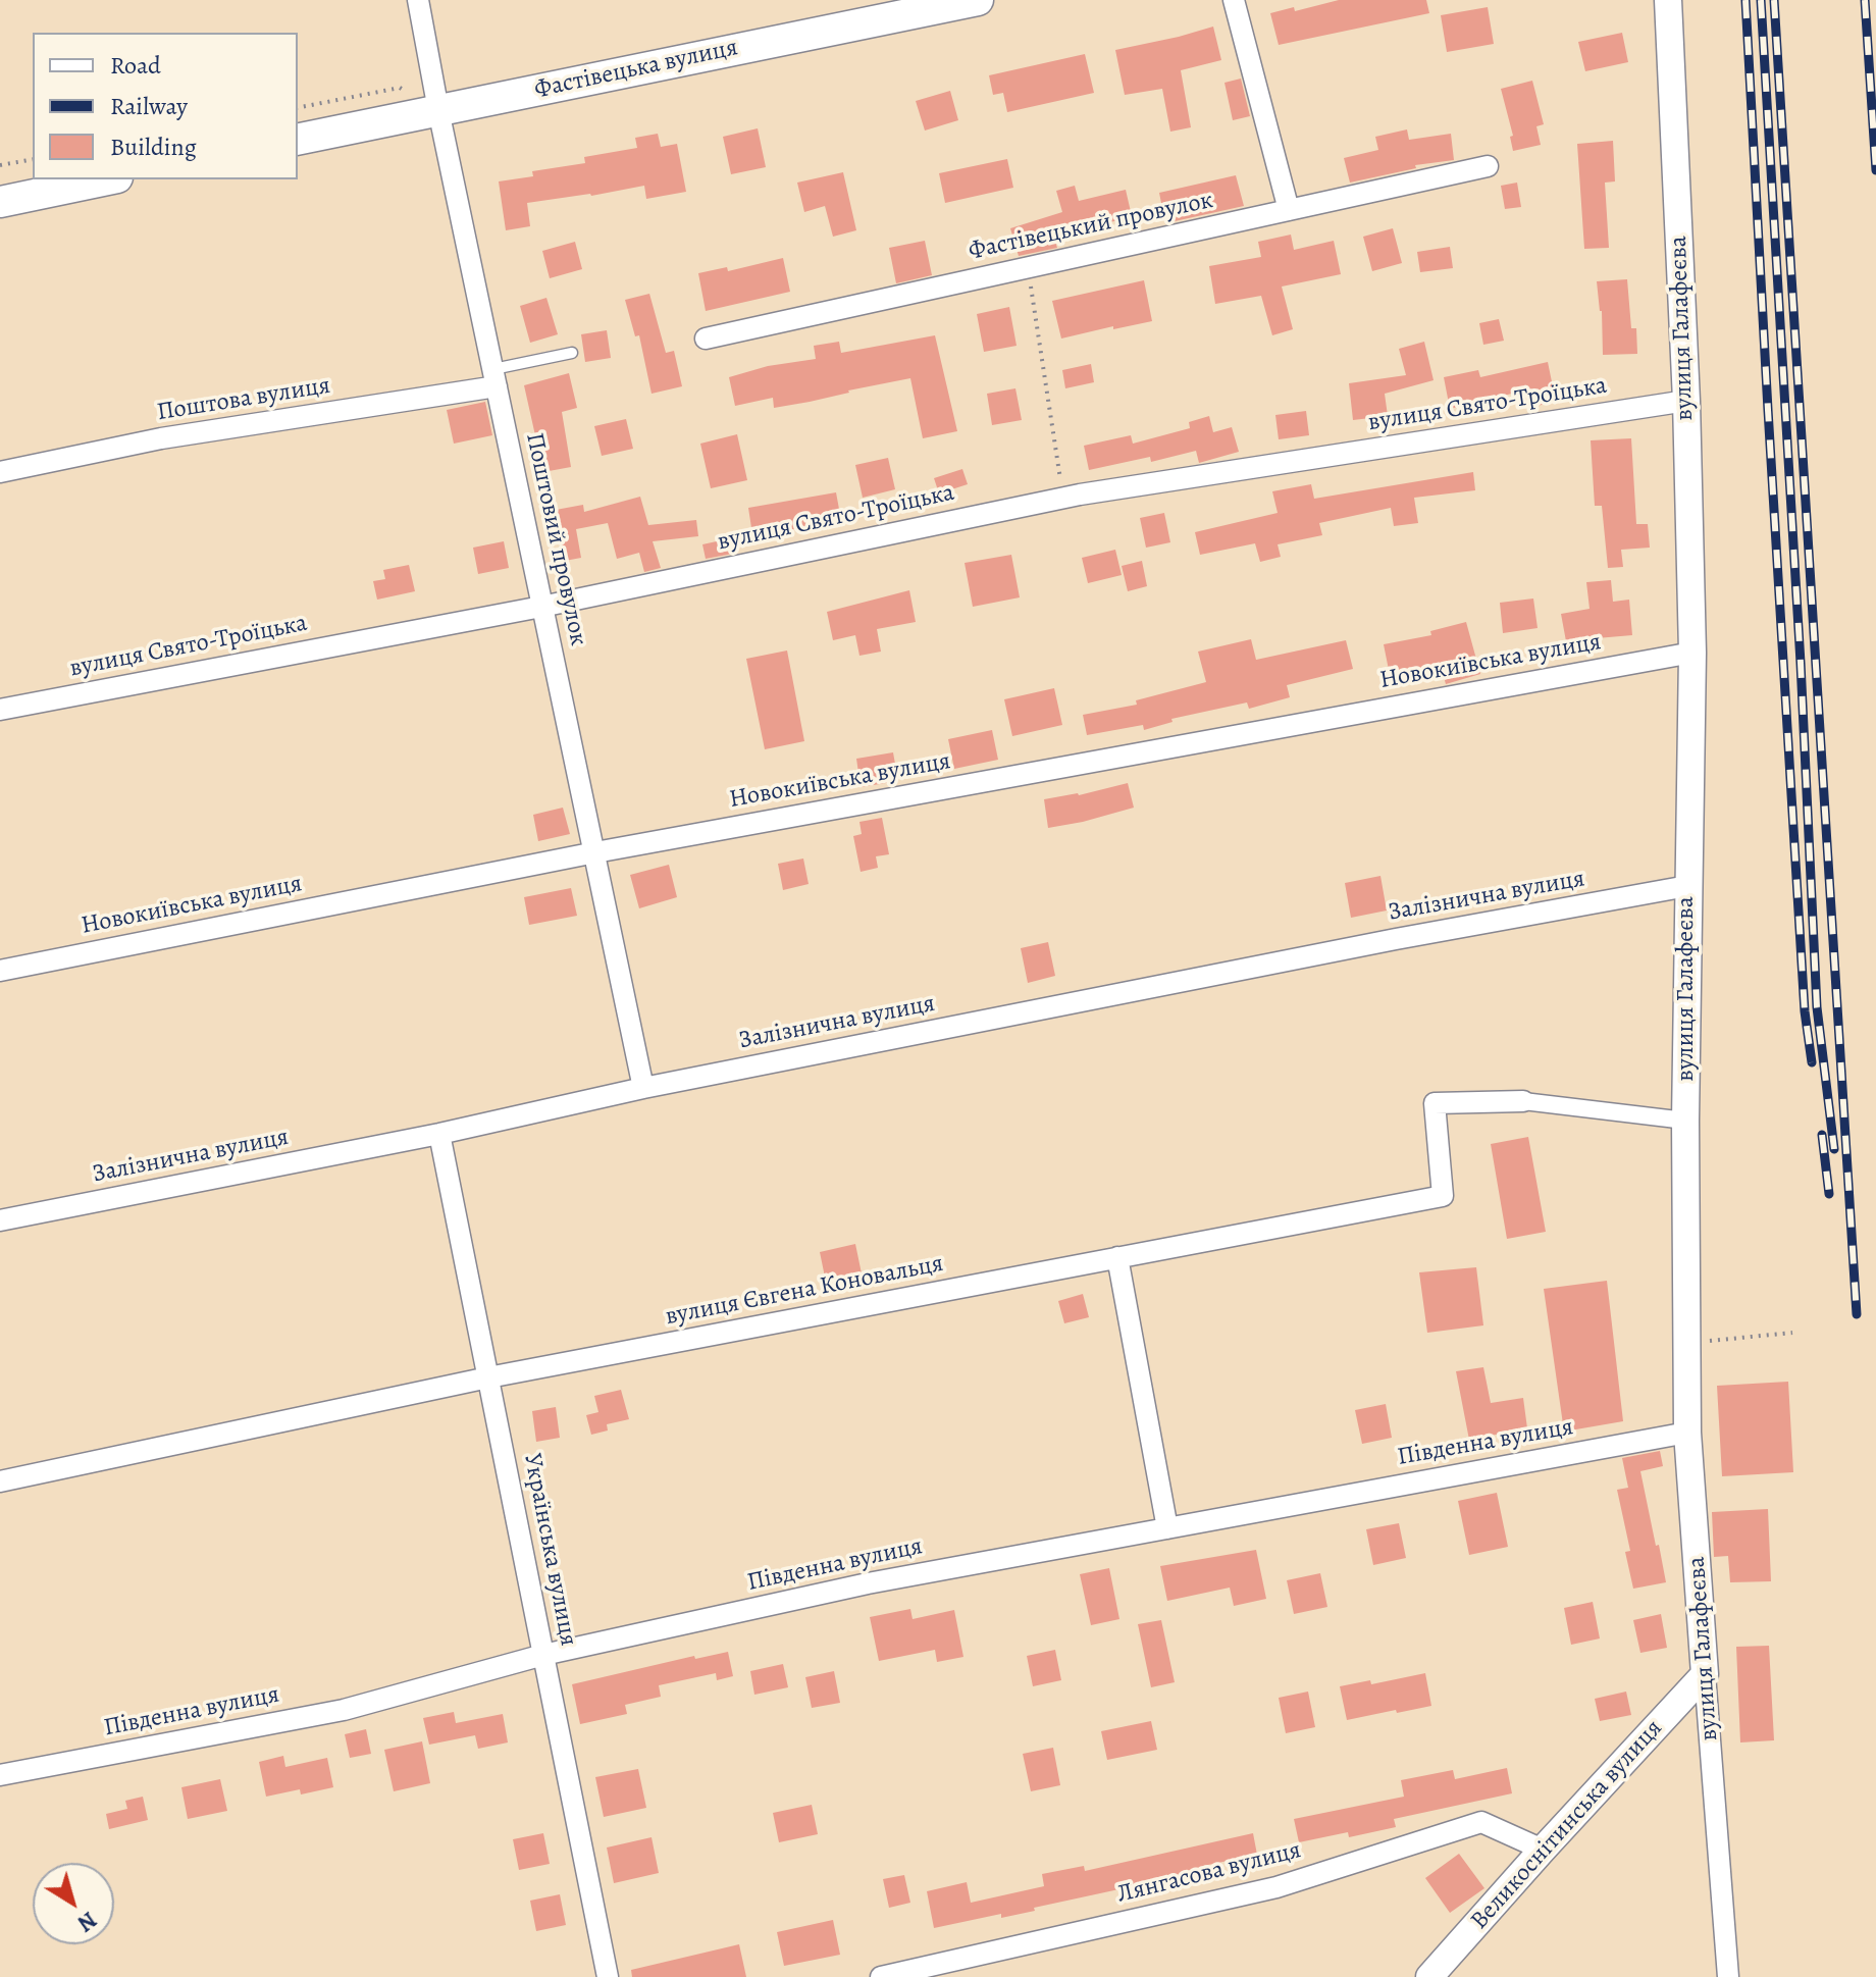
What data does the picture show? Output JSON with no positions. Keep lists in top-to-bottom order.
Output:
{
  "streets": {
    "main road": ["Фастівецька вулиця"],
    "street": [
      "Фастівецький провулок",
      "вулиця Галафеєва",
      "Поштова вулиця",
      "вулиця Свято-Троїцька",
      "Поштовий провулок",
      "Новокиївська вулиця",
      "Залізнична вулиця",
      "вулиця Євгена Коновальця",
      "Південна вулиця",
      "Українська вулиця",
      "Великоснітинська вулиця",
      "Лянгасова вулиця"
    ]
  },
  "crossings": [
    ["Фастівецька вулиця", "Поштовий провулок"],
    ["вулиця Галафеєва", "вулиця Свято-Троїцька"],
    ["вулиця Галафеєва", "Новокиївська вулиця"],
    ["вулиця Галафеєва", "Залізнична вулиця"],
    ["вулиця Галафеєва", "Південна вулиця"],
    ["вулиця Галафеєва", "Великоснітинська вулиця"],
    ["Поштова вулиця", "Поштовий провулок"],
    ["вулиця Свято-Троїцька", "Поштовий провулок"],
    ["Поштовий провулок", "Новокиївська вулиця"],
    ["Поштовий провулок", "Залізнична вулиця"],
    ["Залізнична вулиця", "Українська вулиця"],
    ["вулиця Євгена Коновальця", "Українська вулиця"],
    ["Південна вулиця", "Українська вулиця"],
    ["Великоснітинська вулиця", "Лянгасова вулиця"]
  ],
  "legend": ["Road", "Railway", "Building"],
  "north": "bottom right"
}
